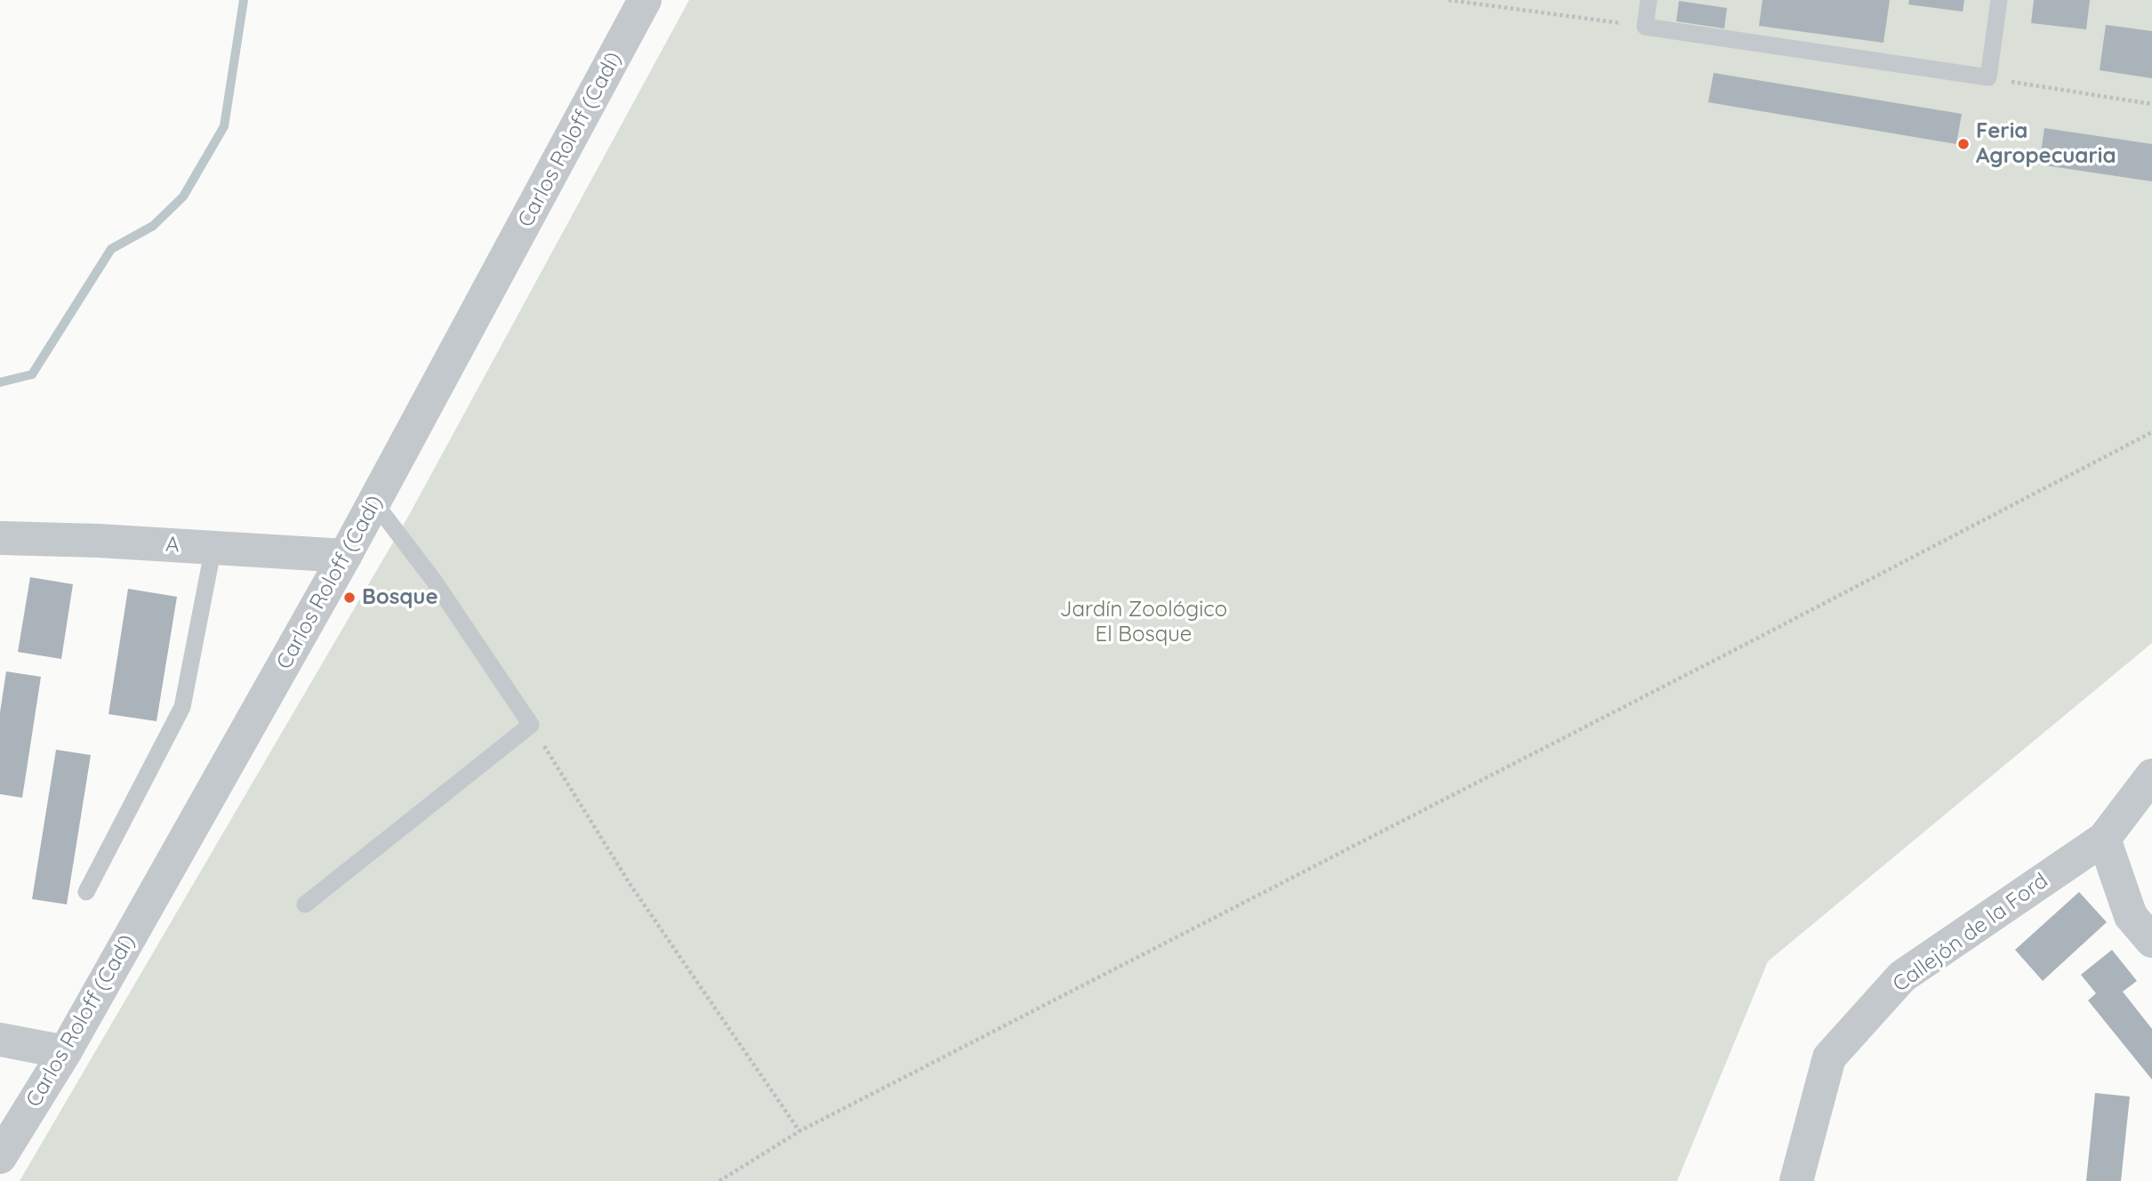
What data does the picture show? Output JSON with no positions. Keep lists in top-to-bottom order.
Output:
{
  "streets": {
    "street": ["Carlos Roloff (Cadí)", "A", "Callejón de la Ford"]
  },
  "crossings": [
    ["Carlos Roloff (Cadí)", "A"]
  ],
  "parks": ["Jardín Zoológico El Bosque"],
  "places": ["Feria Agropecuaria", "Bosque"]
}
